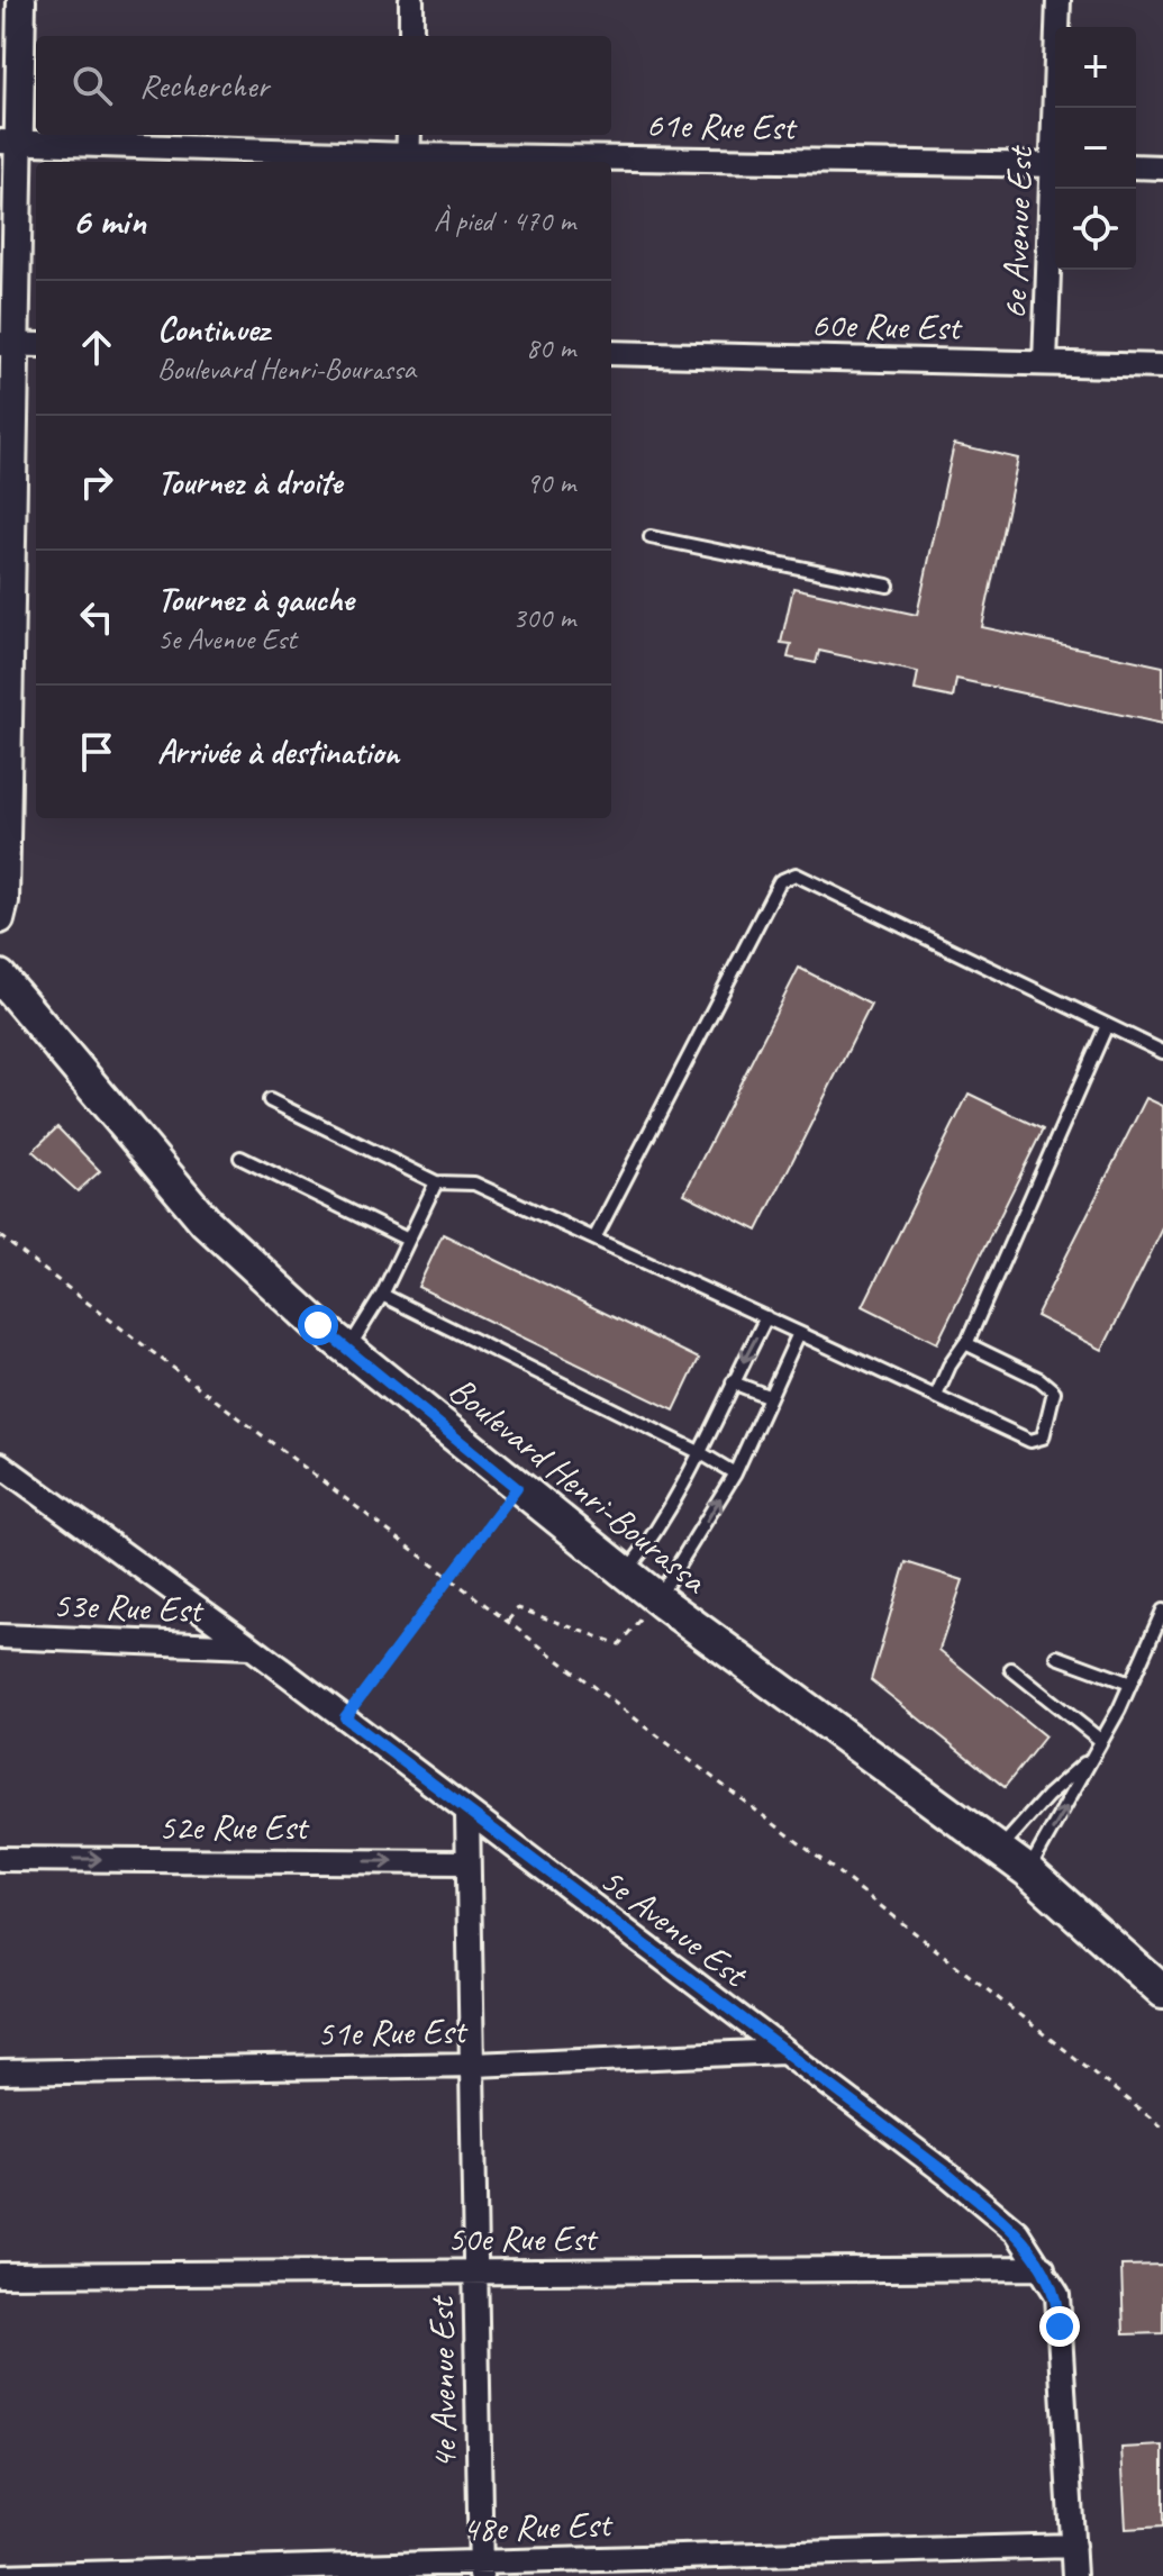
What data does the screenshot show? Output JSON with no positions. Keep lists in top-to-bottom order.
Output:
{
  "streets": {
    "main road": ["Boulevard Henri-Bourassa"],
    "street": [
      "61e Rue Est",
      "6e Avenue Est",
      "60e Rue Est",
      "53e Rue Est",
      "52e Rue Est",
      "5e Avenue Est",
      "51e Rue Est",
      "50e Rue Est",
      "4e Avenue Est",
      "48e Rue Est"
    ]
  },
  "crossings": [
    ["6e Avenue Est", "60e Rue Est"],
    ["53e Rue Est", "5e Avenue Est"],
    ["52e Rue Est", "4e Avenue Est"],
    ["5e Avenue Est", "51e Rue Est"],
    ["5e Avenue Est", "50e Rue Est"],
    ["5e Avenue Est", "4e Avenue Est"],
    ["5e Avenue Est", "48e Rue Est"],
    ["51e Rue Est", "4e Avenue Est"],
    ["50e Rue Est", "4e Avenue Est"],
    ["4e Avenue Est", "48e Rue Est"]
  ],
  "one_way": ["52e Rue Est"],
  "page": {
    "map_buttons": ["+", "−"],
    "search": "Rechercher",
    "heading": ["6 min", "À pied · 470 m"],
    "list": [
      ["Continuez", "Boulevard Henri-Bourassa", "80 m"],
      ["Tournez à droite", "90 m"],
      ["Tournez à gauche", "5e Avenue Est", "300 m"],
      "Arrivée à destination"
    ]
  }
}
